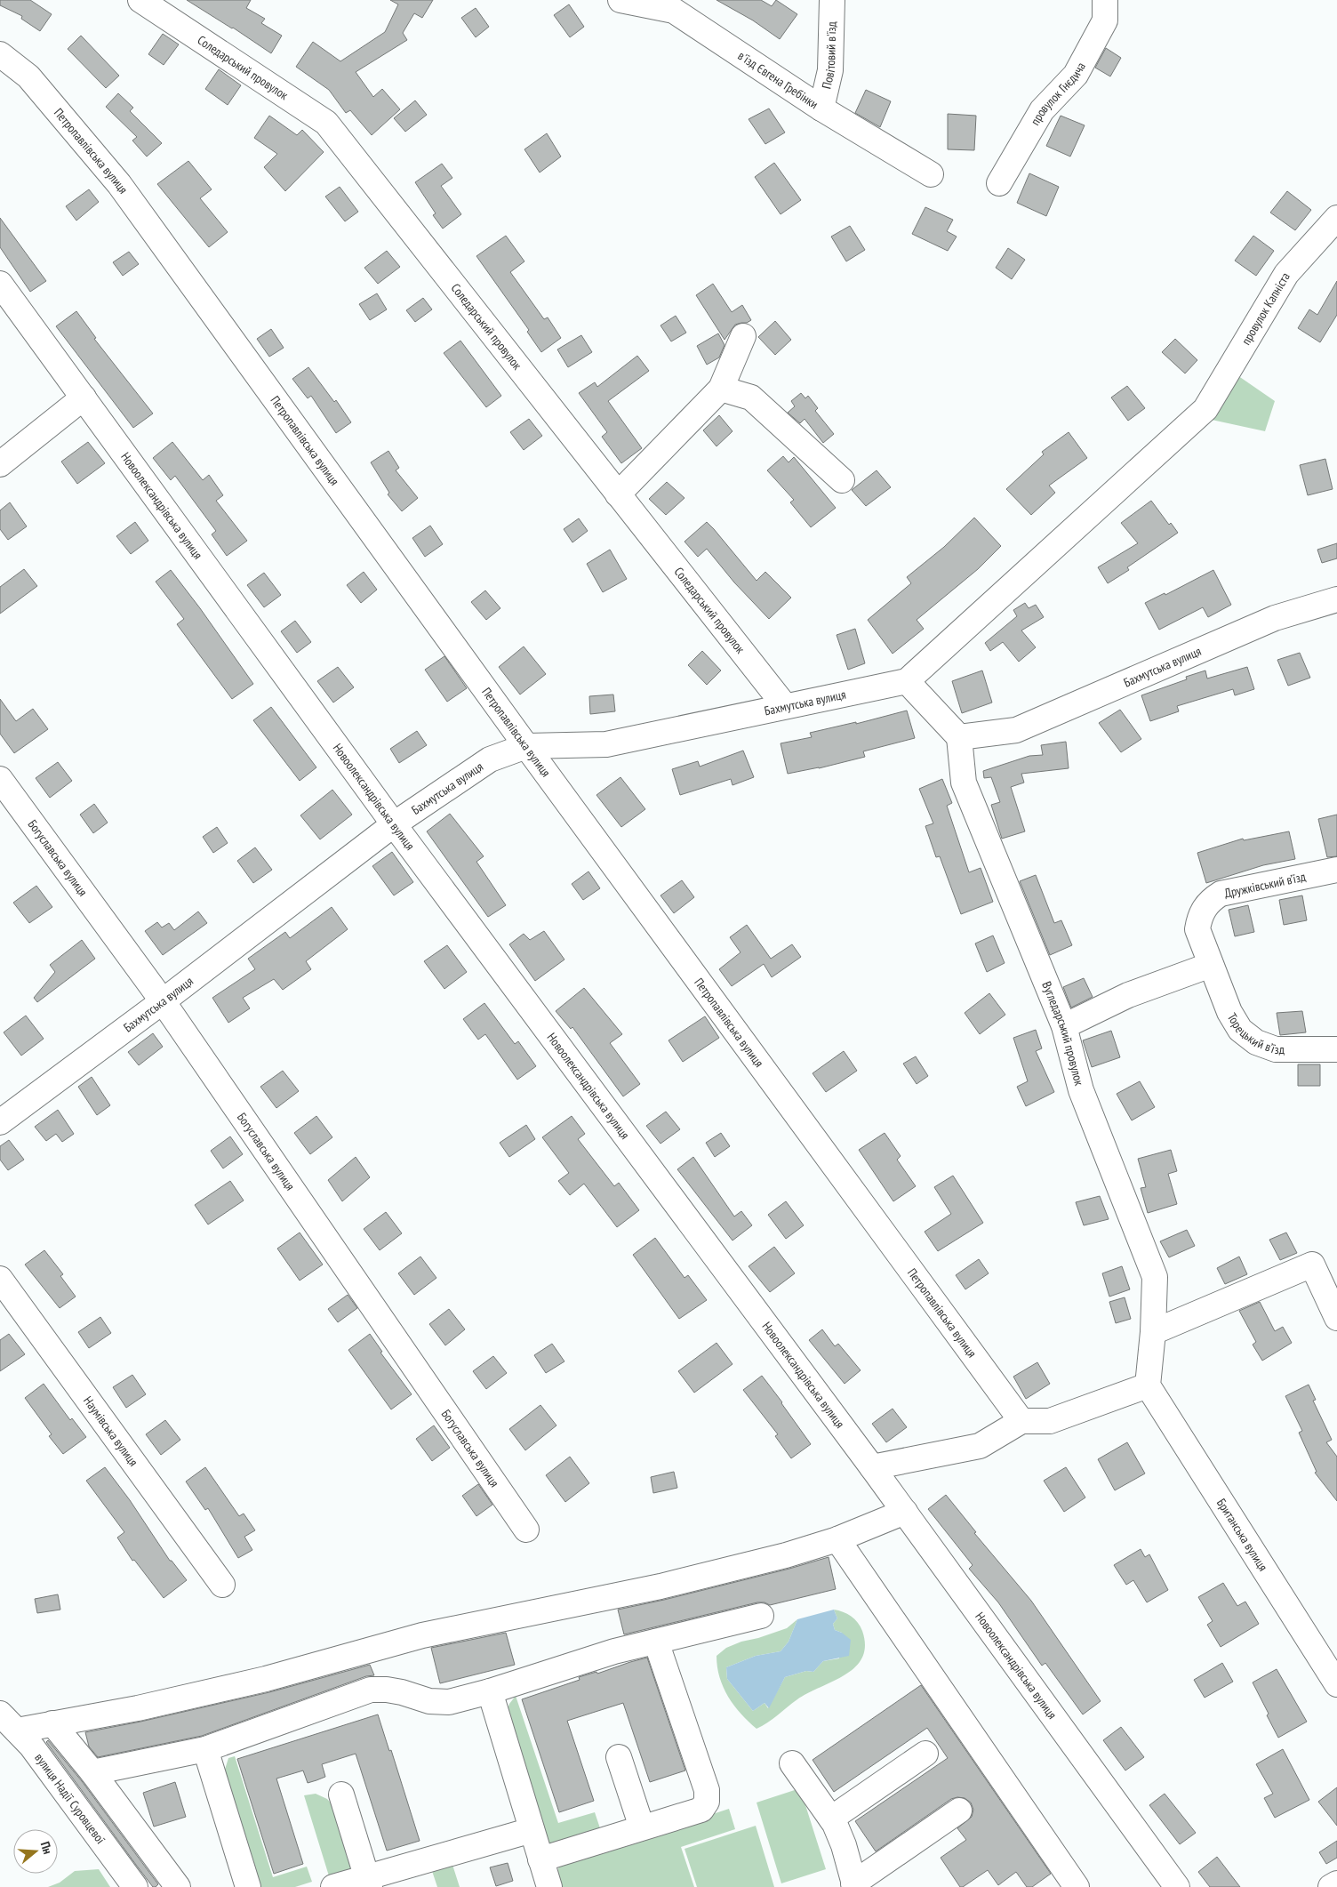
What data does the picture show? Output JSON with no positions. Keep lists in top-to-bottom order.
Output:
{
  "streets": {
    "street": [
      "Повітовий в'їзд",
      "Соледарський провулок",
      "в'їзд Євгена Гребінки",
      "провулок Гнєдича",
      "Петропавлівська вулиця",
      "провулок Капніста",
      "Новоолександрівська вулиця",
      "Бахмутська вулиця",
      "Богуславська вулиця",
      "Дружківський в’їзд",
      "Торецький в’їзд",
      "Вугледарський провулок",
      "Наумівська вулиця",
      "Британська вулиця",
      "вулиця Надії Суровцевої"
    ]
  },
  "crossings": [
    ["Повітовий в'їзд", "в'їзд Євгена Гребінки"],
    ["Соледарський провулок", "Бахмутська вулиця"],
    ["Петропавлівська вулиця", "Бахмутська вулиця"],
    ["провулок Капніста", "Бахмутська вулиця"],
    ["Новоолександрівська вулиця", "Бахмутська вулиця"],
    ["Бахмутська вулиця", "Богуславська вулиця"],
    ["Бахмутська вулиця", "Вугледарський провулок"],
    ["Дружківський в’їзд", "Торецький в’їзд"]
  ],
  "north": "right"
}
